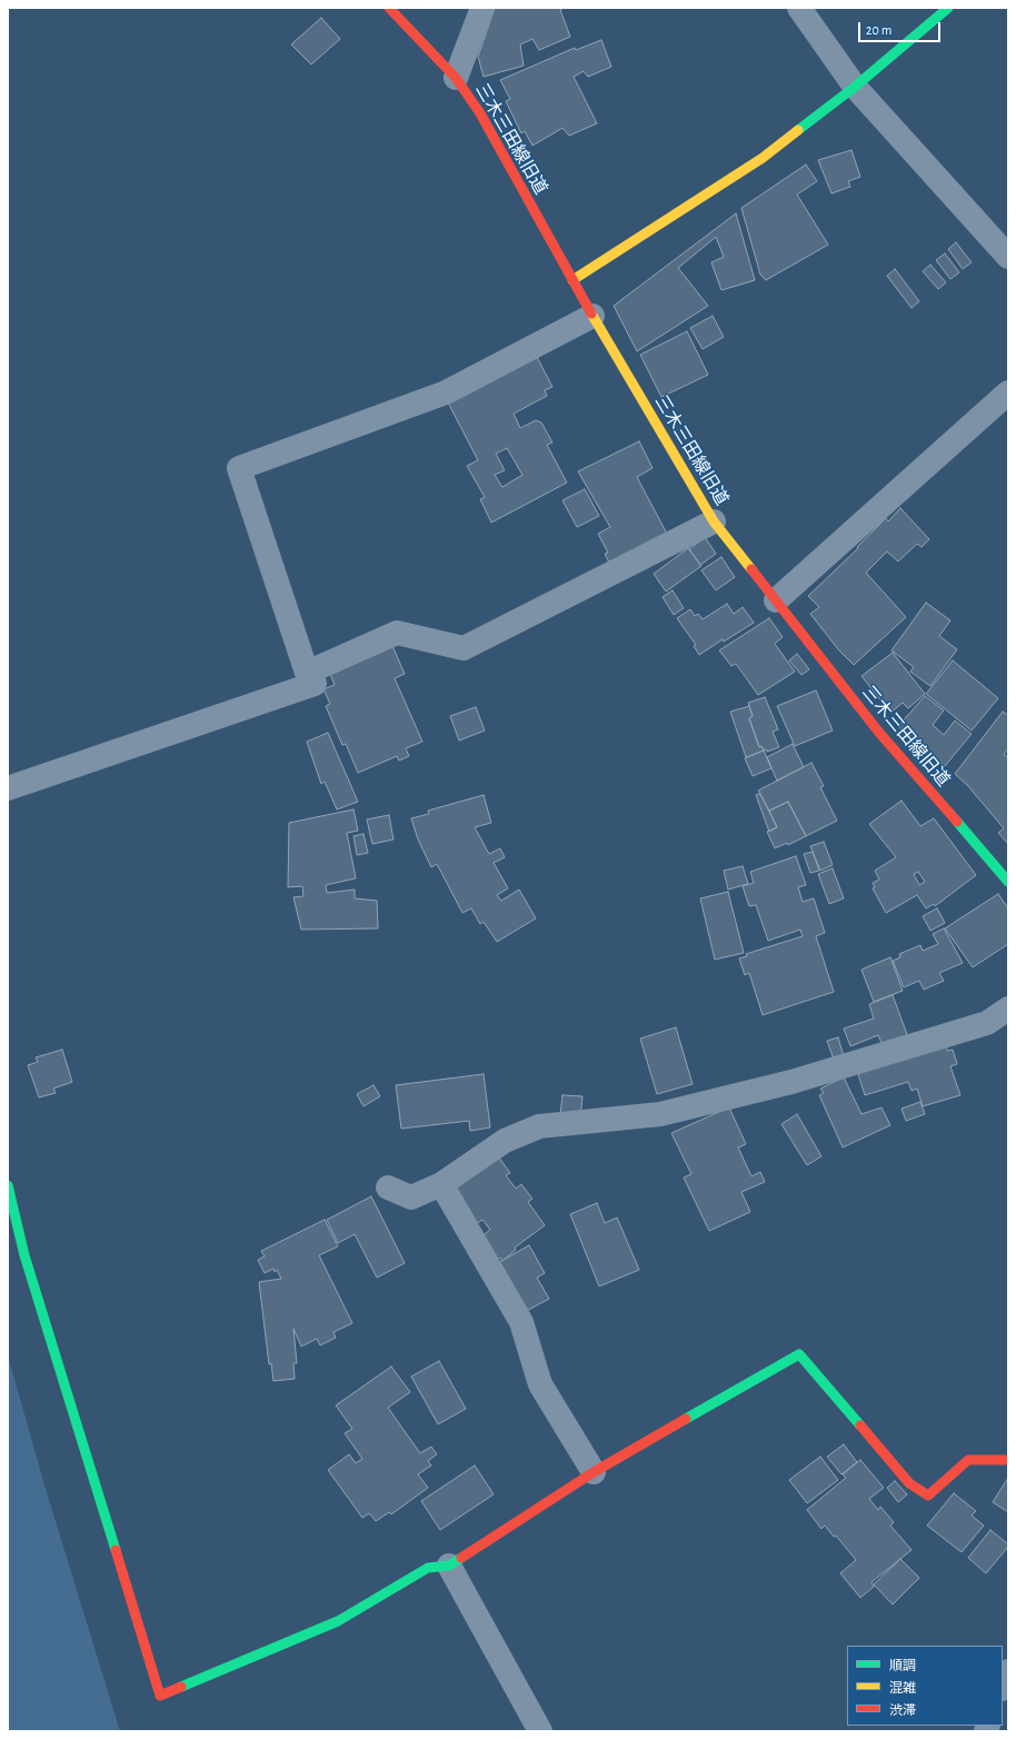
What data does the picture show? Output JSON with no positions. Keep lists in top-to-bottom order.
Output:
{
  "streets": {
    "street": ["三木三田線旧道"]
  },
  "legend": ["順調", "混雑", "渋滞"],
  "scale_bar": "20 m"
}
